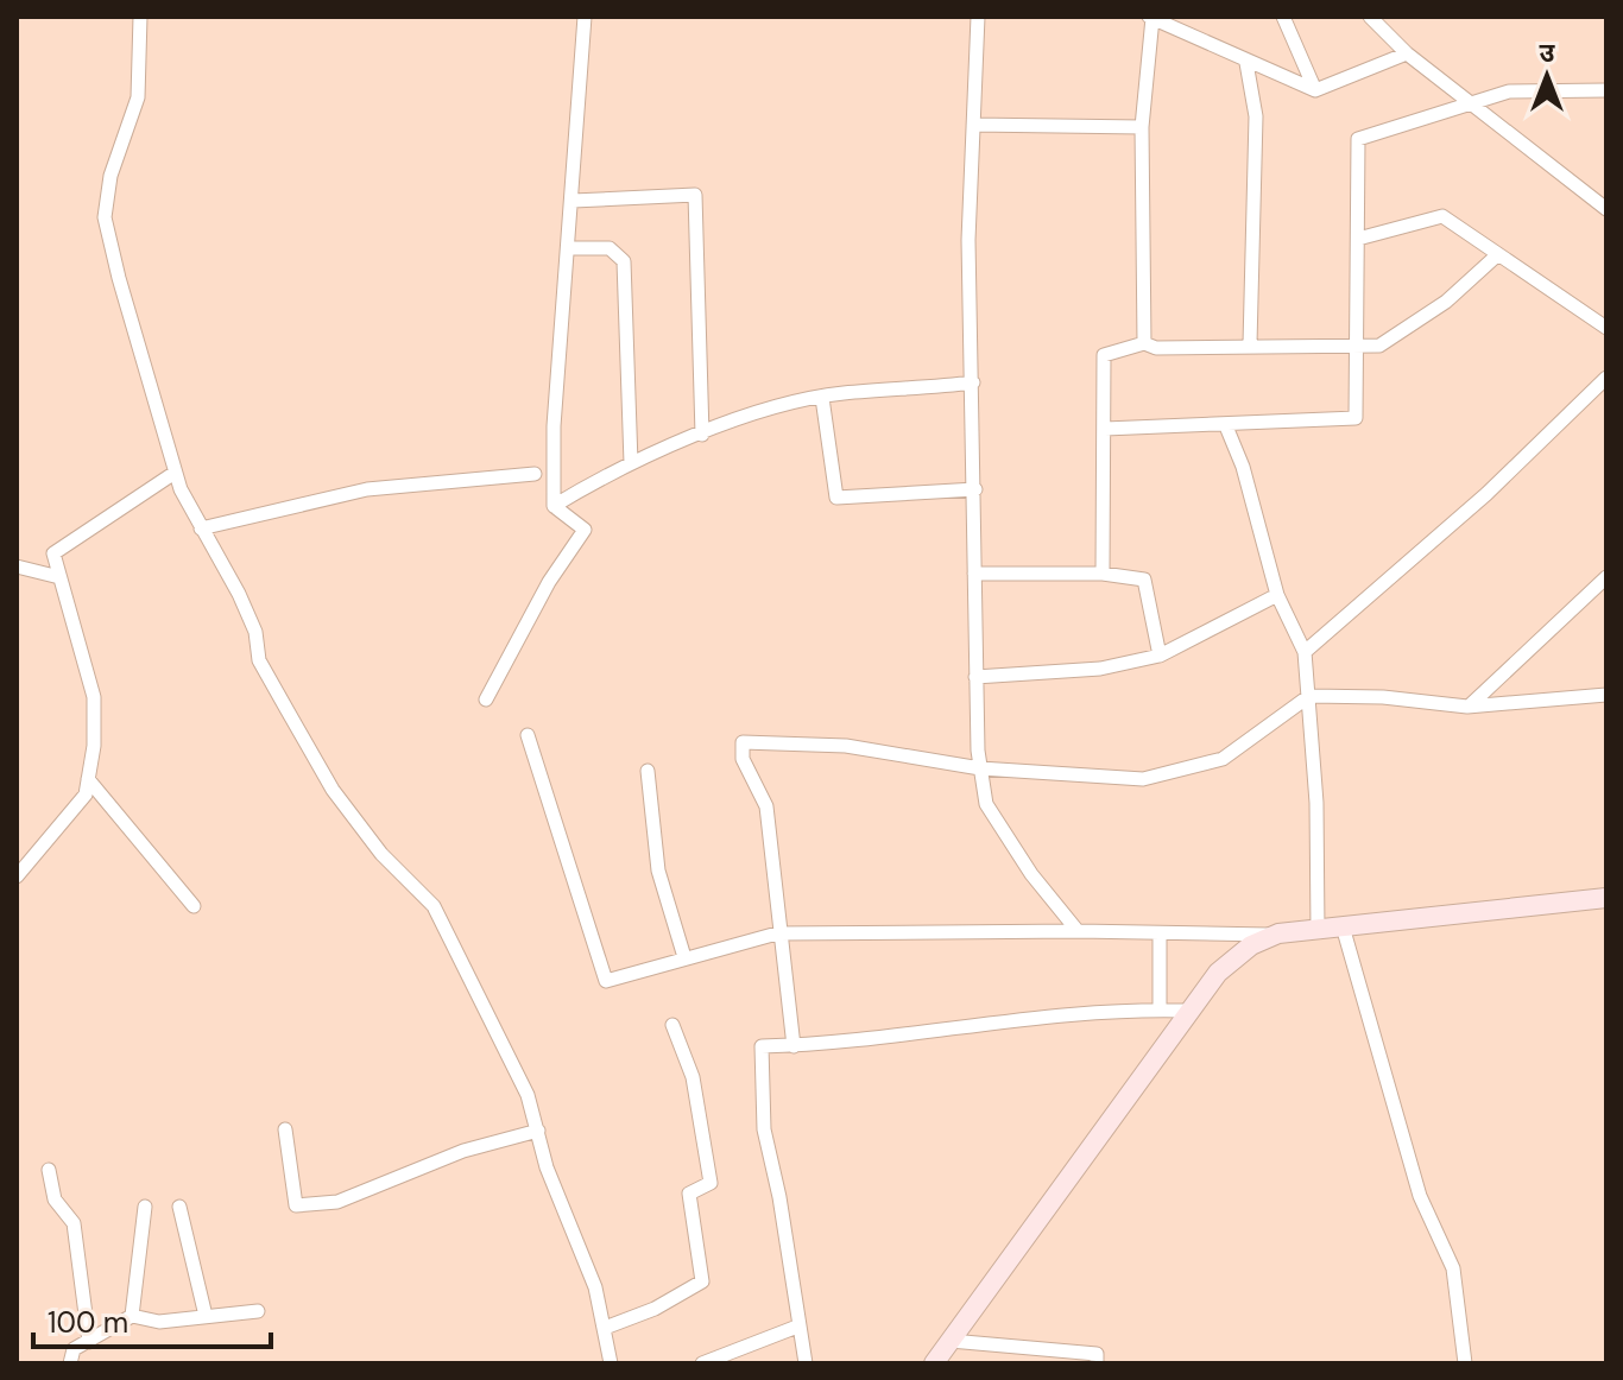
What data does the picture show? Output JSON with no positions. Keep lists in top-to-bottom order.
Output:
{
  "scale_bar": "100 m",
  "north": "top"
}
